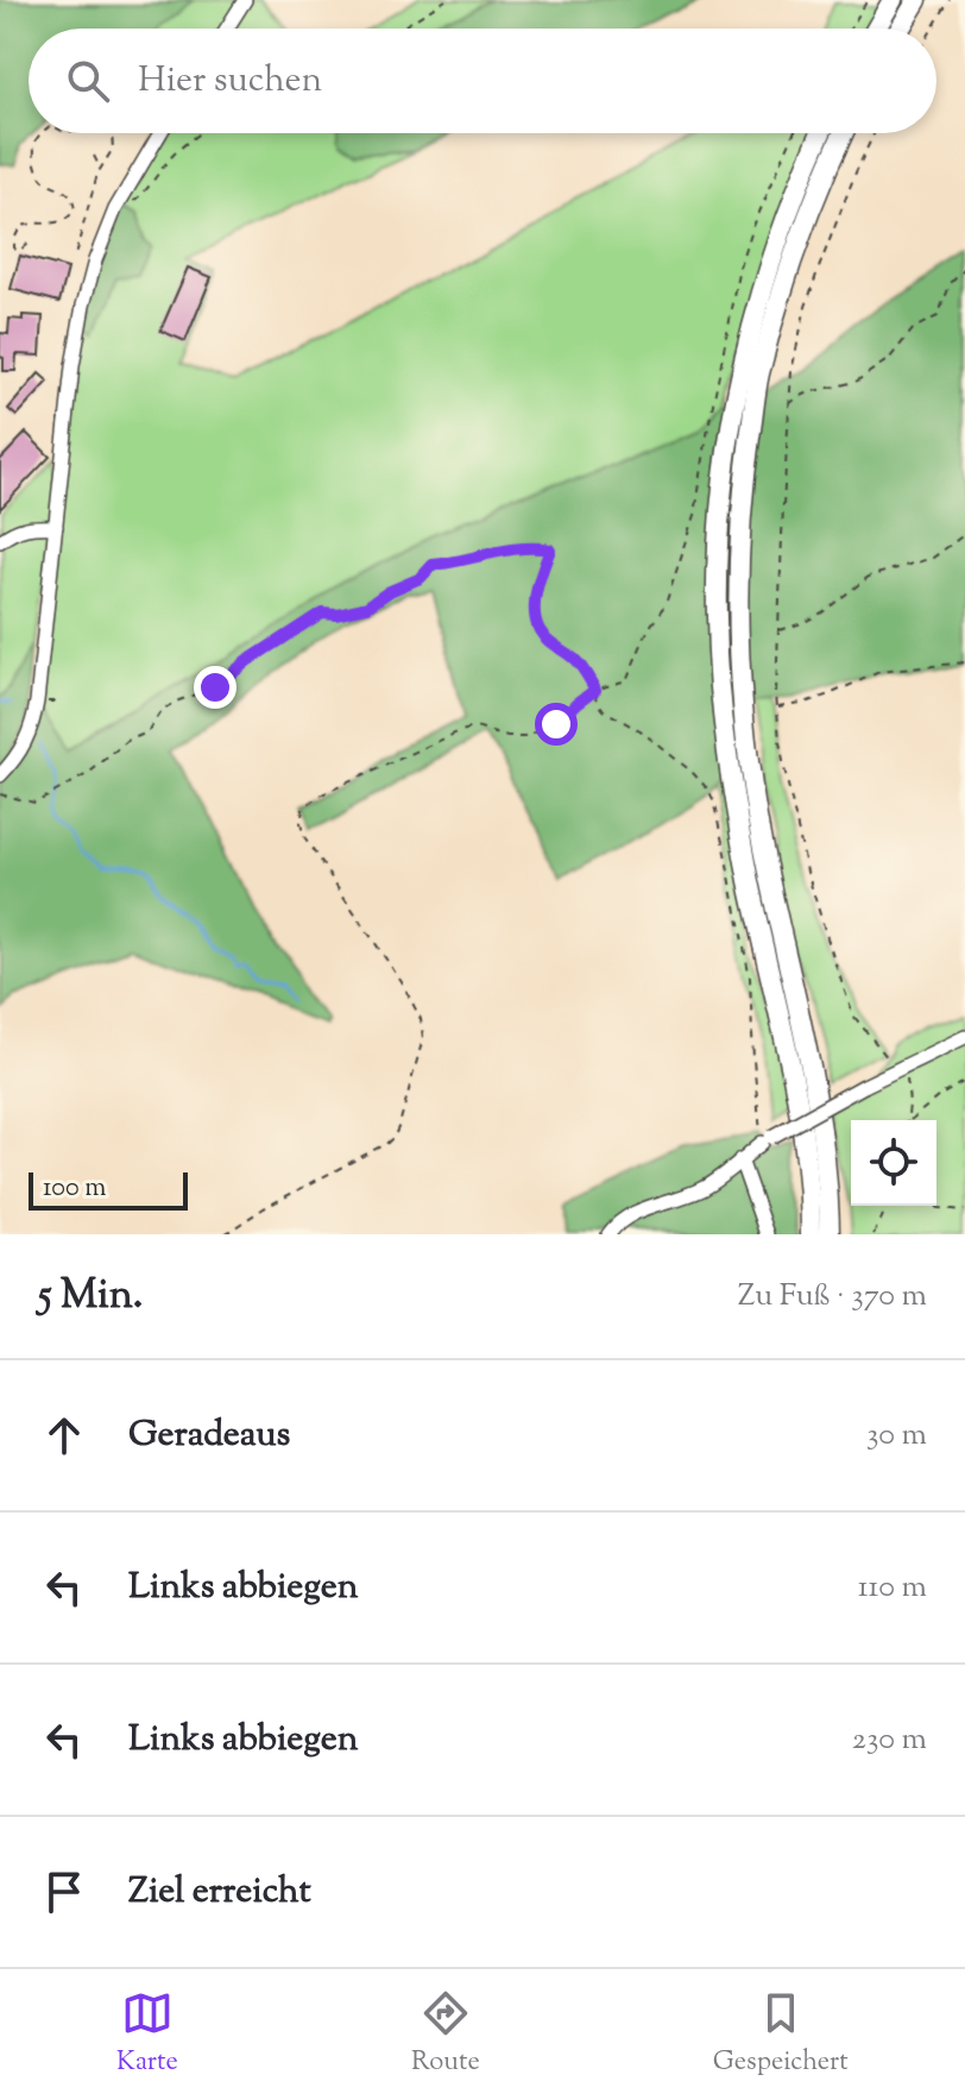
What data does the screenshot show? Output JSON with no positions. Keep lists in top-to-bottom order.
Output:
{
  "scale_bar": "100 m",
  "page": {
    "search": "Hier suchen",
    "scale": "100 m",
    "heading": ["5 Min.", "Zu Fuß · 370 m"],
    "list": [
      ["Geradeaus", "30 m"],
      ["Links abbiegen", "110 m"],
      ["Links abbiegen", "230 m"],
      "Ziel erreicht"
    ],
    "nav": ["Karte", "Route", "Gespeichert"]
  }
}
